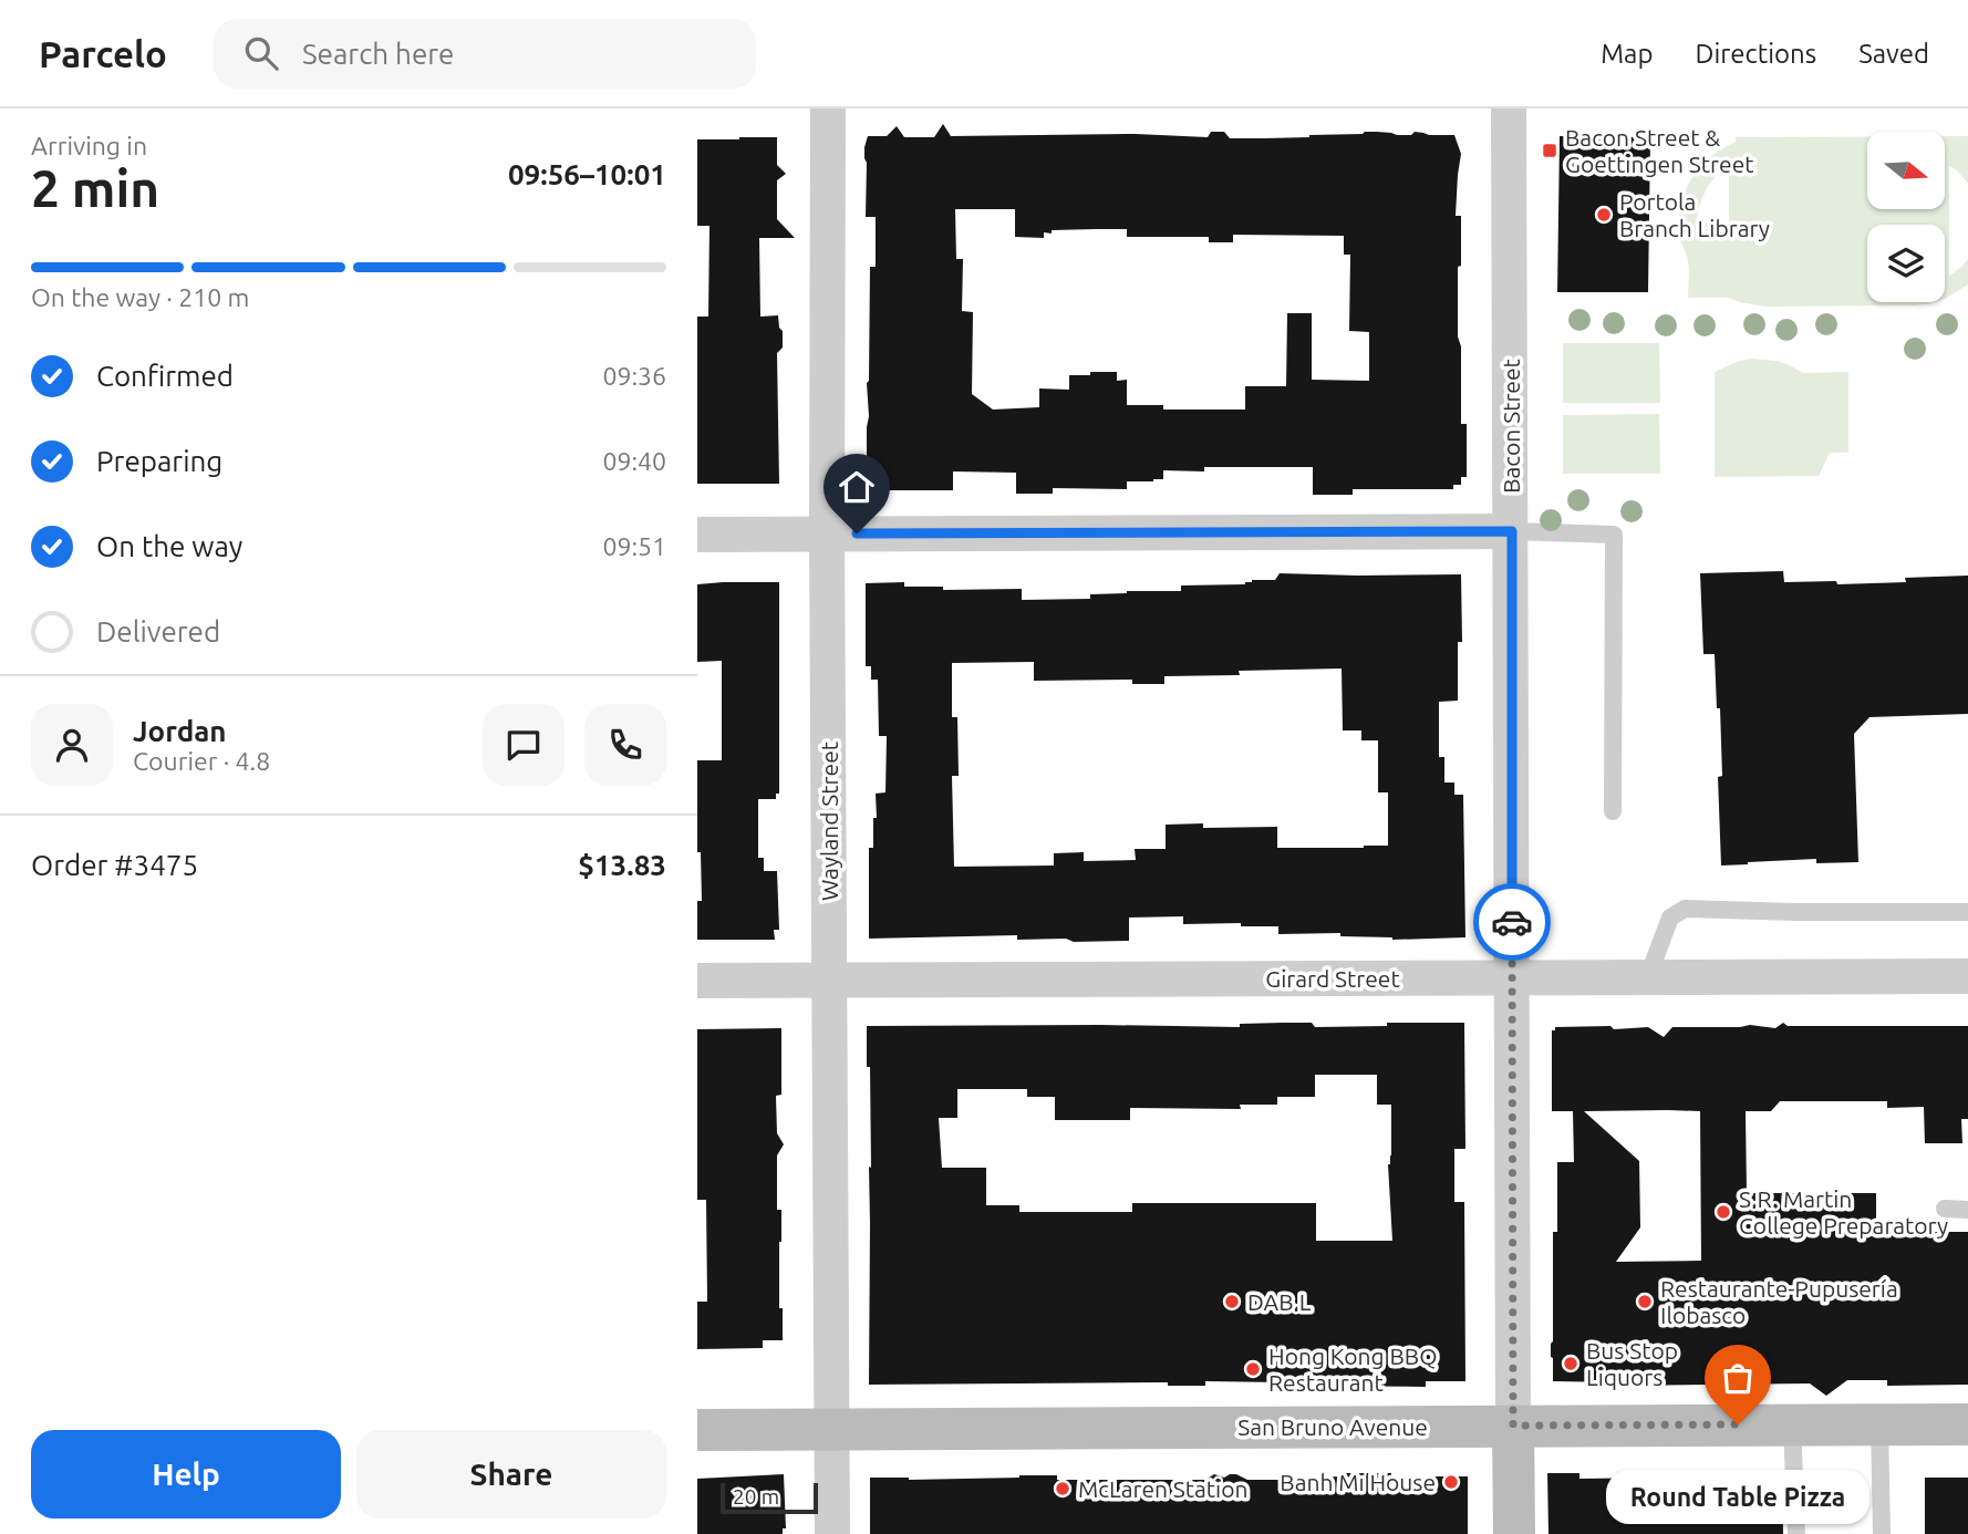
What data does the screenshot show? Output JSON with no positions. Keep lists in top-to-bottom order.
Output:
{
  "streets": {
    "main road": ["Bacon Street", "San Bruno Avenue"],
    "street": ["Wayland Street", "Girard Street"]
  },
  "crossings": [
    ["Bacon Street", "Girard Street"],
    ["Bacon Street", "San Bruno Avenue"],
    ["Wayland Street", "Girard Street"],
    ["Wayland Street", "San Bruno Avenue"]
  ],
  "places": {
    "transit": ["Bacon Street & Goettingen Street"],
    "other": [
      "Portola Branch Library",
      "S.R. Martin College Preparatory",
      "DAB.L",
      "Restaurante-Pupusería Ilobasco",
      "Bus Stop Liquors",
      "Hong Kong BBQ Restaurant",
      "Round Table Pizza",
      "Banh Mi House",
      "McLaren Station"
    ]
  },
  "scale_bar": "20 m",
  "north": "right",
  "page": {
    "header": "Parcelo",
    "search": "Search here",
    "nav": ["Map", "Directions", "Saved"],
    "heading": ["2 min", "Arriving in", "09:56–10:01"],
    "panel": [
      "Jordan",
      "Courier · 4.8",
      "Order #3475",
      "$13.83"
    ],
    "bar": "On the way · 210 m",
    "list": [
      ["Confirmed", "09:36"],
      ["Preparing", "09:40"],
      ["On the way", "09:51"],
      "Delivered"
    ],
    "buttons": ["Help", "Share"],
    "bubble": "Round Table Pizza",
    "scale": "20 m"
  }
}
